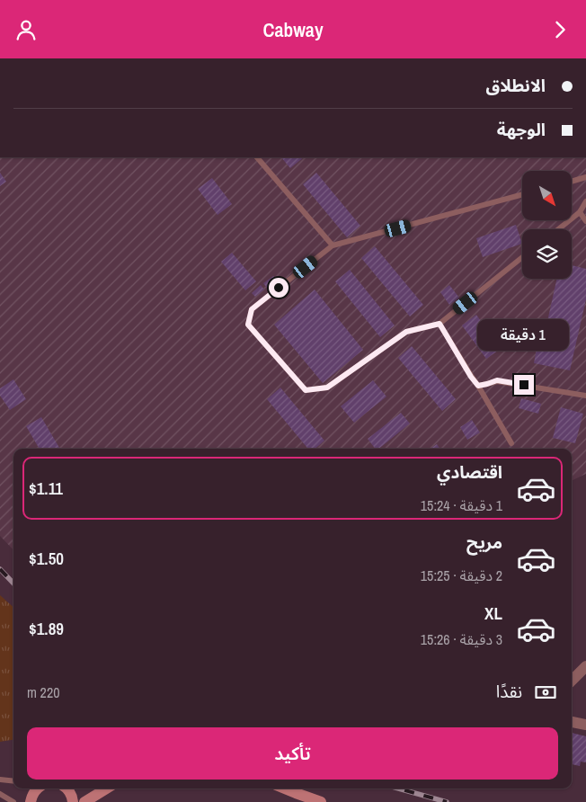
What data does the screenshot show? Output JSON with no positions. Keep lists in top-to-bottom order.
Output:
{
  "north": "bottom right",
  "page": {
    "header": "Cabway",
    "banner": ["الانطلاق", "الوجهة"],
    "bubble": "1 دقيقة",
    "list": [
      {
        "name": "اقتصادي",
        "note": "1 دقيقة · 15:24",
        "value": "$1.11"
      },
      {
        "name": "مريح",
        "note": "2 دقيقة · 15:25",
        "value": "$1.50"
      },
      {
        "name": "XL",
        "note": "3 دقيقة · 15:26",
        "value": "$1.89"
      }
    ],
    "pay": ["نقدًا", "220 m"],
    "buttons": "تأكيد"
  }
}
